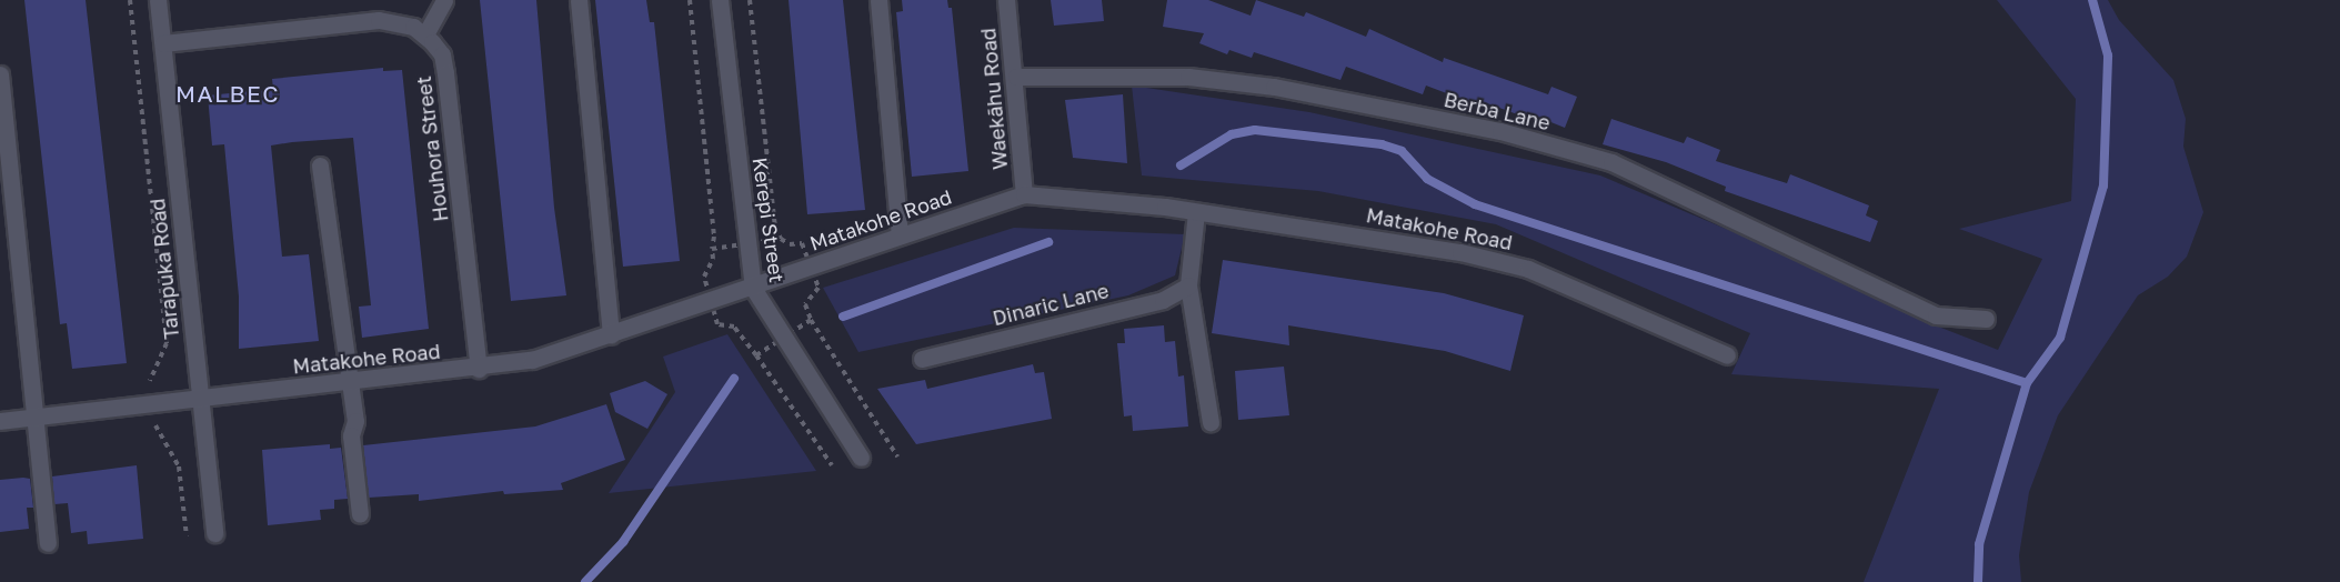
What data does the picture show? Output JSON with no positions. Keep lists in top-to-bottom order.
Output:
{
  "streets": {
    "street": [
      "Waekāhu Road",
      "Berba Lane",
      "Houhora Street",
      "Kerepi Street",
      "Matakohe Road",
      "Tarapuka Road",
      "Dinaric Lane"
    ]
  },
  "crossings": [
    ["Waekāhu Road", "Berba Lane"],
    ["Waekāhu Road", "Matakohe Road"],
    ["Houhora Street", "Matakohe Road"],
    ["Kerepi Street", "Matakohe Road"],
    ["Matakohe Road", "Tarapuka Road"]
  ],
  "districts": ["MALBEC"]
}
